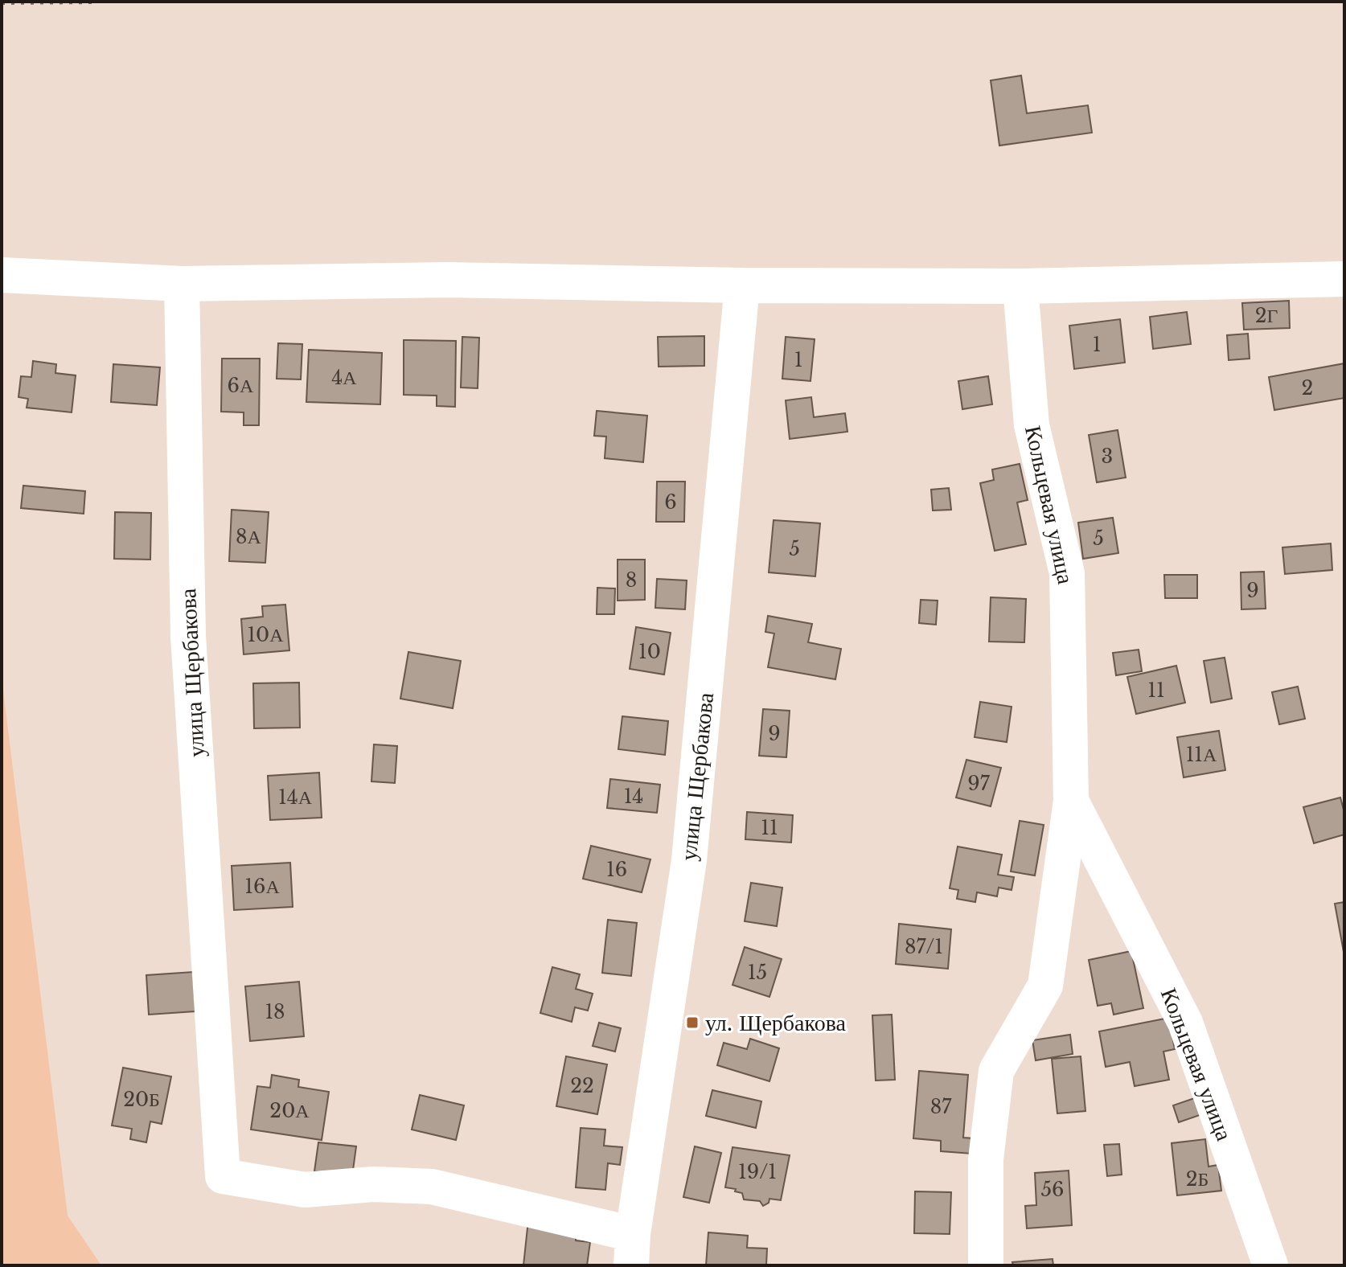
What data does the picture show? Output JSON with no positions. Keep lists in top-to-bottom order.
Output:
{
  "streets": {
    "street": ["Кольцевая улица", "улица Щербакова"]
  },
  "places": {
    "transit": ["ул. Щербакова"]
  },
  "house_numbers": [
    "2Г",
    "1",
    "1",
    "4А",
    "6А",
    "2",
    "3",
    "6",
    "8А",
    "5",
    "5",
    "8",
    "9",
    "10А",
    "10",
    "11",
    "9",
    "11А",
    "97",
    "14",
    "14А",
    "11",
    "16",
    "16А",
    "87/1",
    "15",
    "18",
    "22",
    "20Б",
    "87",
    "20А",
    "19/1",
    "2Б",
    "56"
  ]
}
